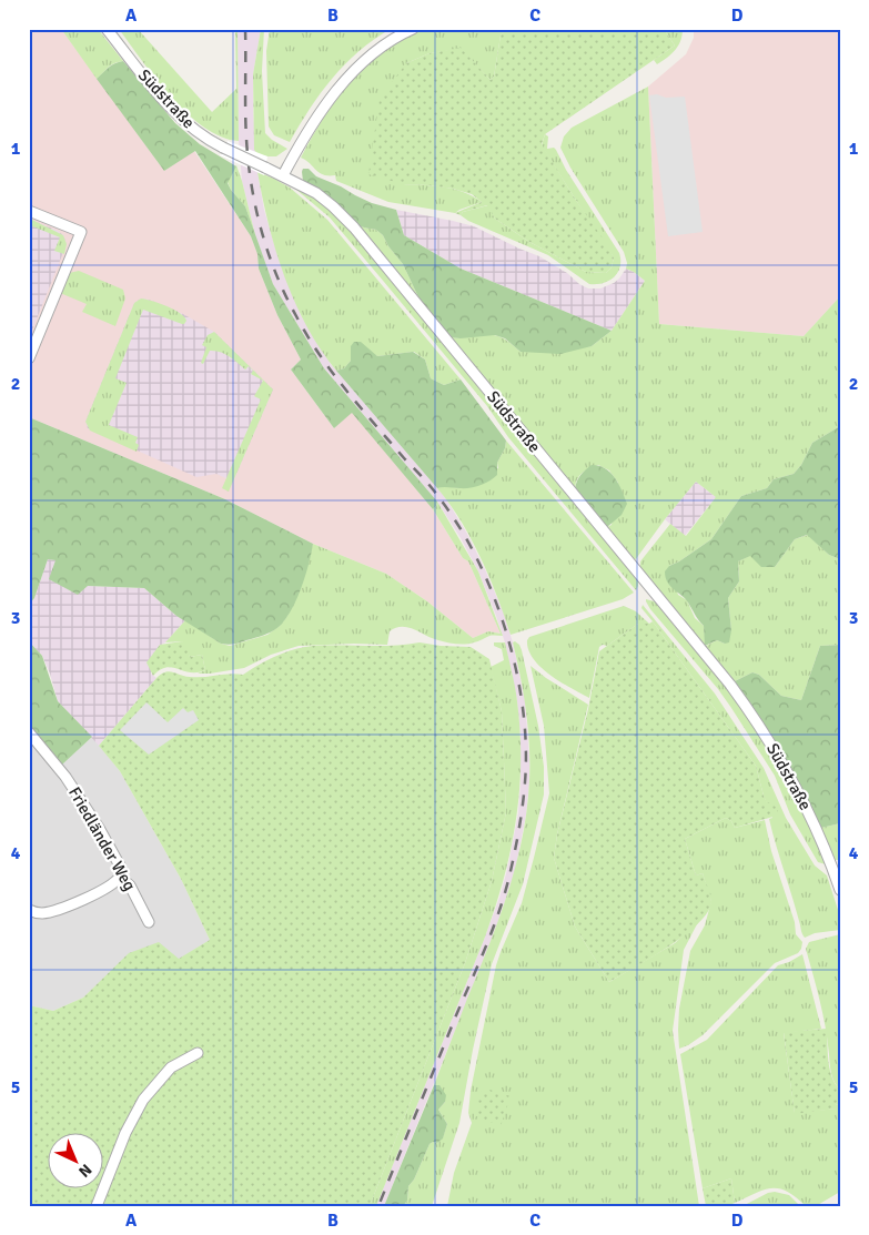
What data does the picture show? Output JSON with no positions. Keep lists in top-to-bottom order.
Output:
{
  "streets": {
    "street": ["Südstraße", "Friedländer Weg"]
  },
  "north": "bottom right",
  "grid": {
    "columns": [
      "A",
      "B",
      "C",
      "D"
    ],
    "rows": [
      "1",
      "2",
      "3",
      "4",
      "5"
    ]
  }
}
